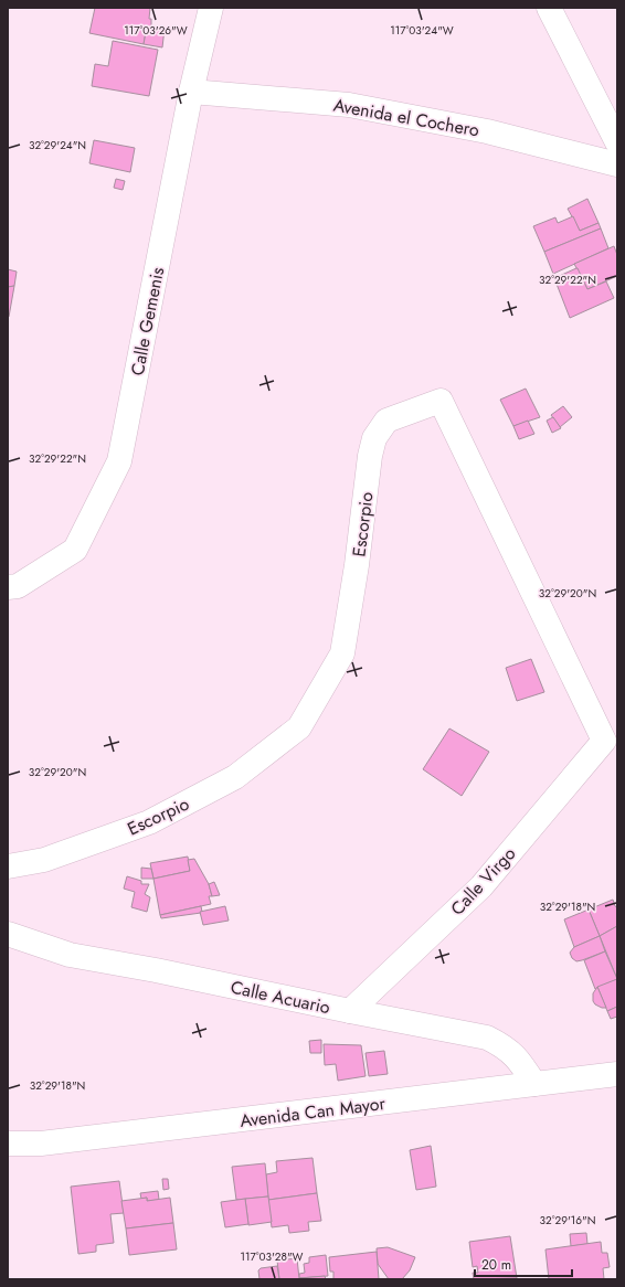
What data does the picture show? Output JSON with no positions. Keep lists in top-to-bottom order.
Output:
{
  "streets": {
    "street": [
      "Avenida el Cochero",
      "Calle Gemenis",
      "Escorpio",
      "Calle Virgo",
      "Calle Acuario",
      "Avenida Can Mayor"
    ]
  },
  "crossings": [
    ["Avenida el Cochero", "Calle Gemenis"],
    ["Escorpio", "Calle Virgo"],
    ["Calle Virgo", "Calle Acuario"],
    ["Calle Acuario", "Avenida Can Mayor"]
  ],
  "scale_bar": "20 m",
  "coordinates": [
    "117°03'26\"W",
    "117°03'24\"W",
    "32°29'24\"N",
    "32°29'22\"N",
    "32°29'20\"N",
    "32°29'18\"N",
    "32°29'16\"N",
    "117°03'28\"W"
  ]
}
